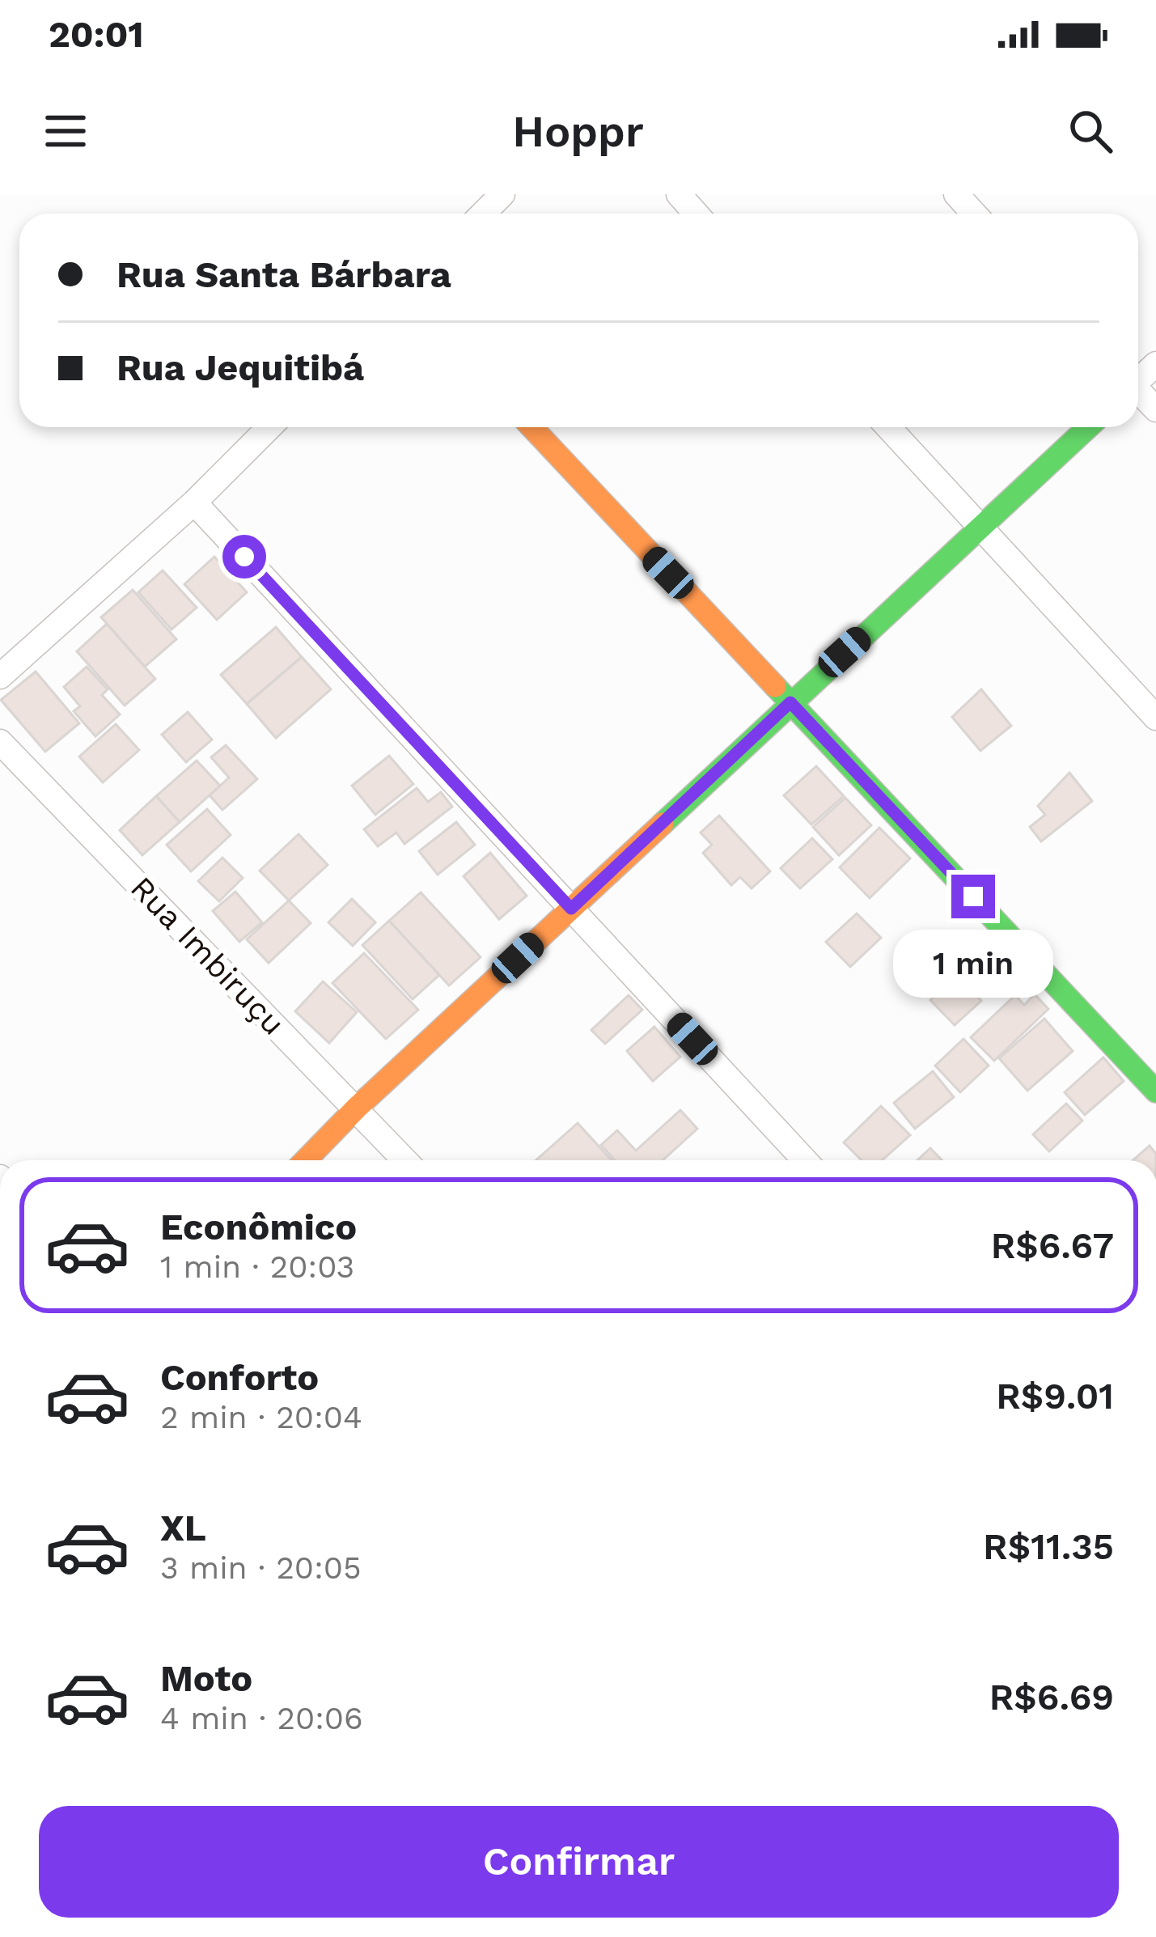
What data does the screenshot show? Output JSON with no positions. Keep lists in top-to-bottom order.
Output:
{
  "streets": {
    "street": ["Rua Imbiruçu"]
  },
  "page": {
    "status": "20:01",
    "header": "Hoppr",
    "banner": ["Rua Santa Bárbara", "Rua Jequitibá"],
    "bubble": "1 min",
    "list": [
      {
        "name": "Econômico",
        "note": "1 min · 20:03",
        "value": "R$6.67"
      },
      {
        "name": "Conforto",
        "note": "2 min · 20:04",
        "value": "R$9.01"
      },
      {
        "name": "XL",
        "note": "3 min · 20:05",
        "value": "R$11.35"
      },
      {
        "name": "Moto",
        "note": "4 min · 20:06",
        "value": "R$6.69"
      }
    ],
    "buttons": "Confirmar"
  }
}
